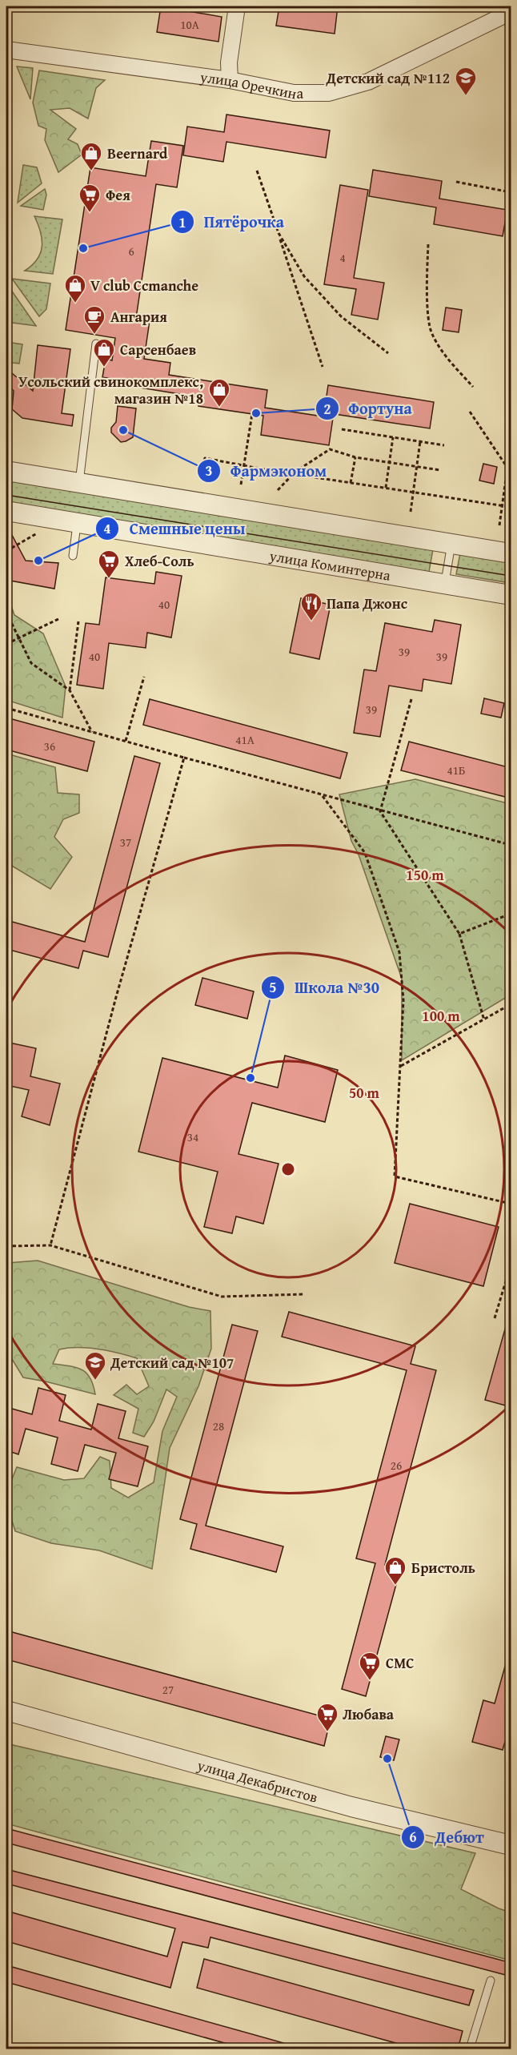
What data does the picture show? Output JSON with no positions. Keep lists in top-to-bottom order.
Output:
{
  "streets": {
    "street": ["улица Оречкина", "улица Коминтерна", "улица Декабристов"]
  },
  "places": {
    "school or university": ["Детский сад №112", "Детский сад №107"],
    "shop": [
      "Beernard",
      "V club Ccmanche",
      "Сарсенбаев",
      "Усольский свинокомплекс, магазин №18",
      "Бристоль"
    ],
    "supermarket": [
      "Фея",
      "Хлеб-Соль",
      "СМС",
      "Любава"
    ],
    "other": [
      "Пятёрочка",
      "Фортуна",
      "Фармэконом",
      "Смешные цены",
      "Школа №30",
      "Дебют"
    ],
    "cafe": ["Ангария"],
    "restaurant": ["Папа Джонс"]
  },
  "house_numbers": [
    "10А",
    "6",
    "4",
    "40",
    "39",
    "40",
    "39",
    "39",
    "41А",
    "36",
    "41Б",
    "37",
    "34",
    "28",
    "26",
    "27"
  ],
  "rings": ["150 m", "100 m", "50 m"]
}
